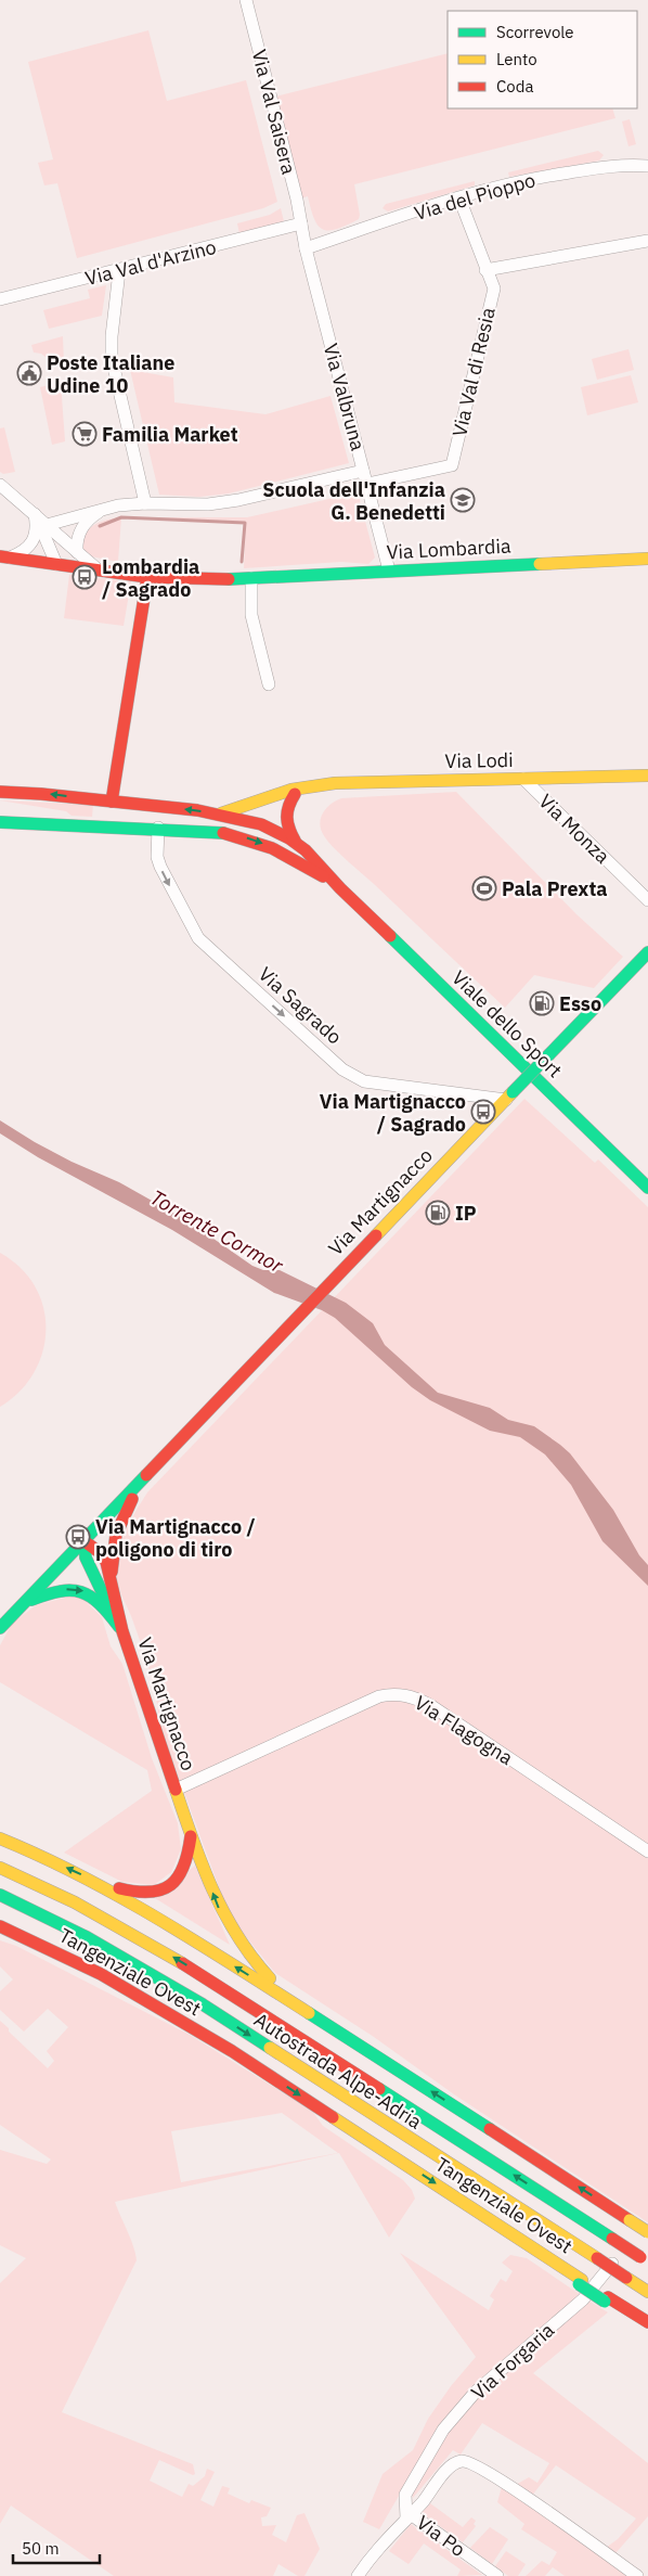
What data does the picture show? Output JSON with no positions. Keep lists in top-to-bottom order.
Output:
{
  "streets": {
    "main road": [
      "Via Lombardia",
      "Via Lodi",
      "Viale dello Sport",
      "Via Martignacco",
      "Tangenziale Ovest",
      "Autostrada Alpe-Adria"
    ],
    "street": [
      "Via Val Saisera",
      "Via del Pioppo",
      "Via Val d'Arzino",
      "Via Val di Resia",
      "Via Valbruna",
      "Via Monza",
      "Via Sagrado",
      "Via Flagogna",
      "Via Forgaria",
      "Via Po"
    ]
  },
  "crossings": [
    ["Via Val Saisera", "Via Val d'Arzino"],
    ["Via Val Saisera", "Via Valbruna"],
    ["Via del Pioppo", "Via Val di Resia"],
    ["Via del Pioppo", "Via Valbruna"],
    ["Via Val d'Arzino", "Via Valbruna"],
    ["Via Val di Resia", "Via Valbruna"],
    ["Via Valbruna", "Via Lombardia"],
    ["Via Lodi", "Via Monza"],
    ["Via Lodi", "Viale dello Sport"],
    ["Via Sagrado", "Viale dello Sport"],
    ["Via Sagrado", "Via Martignacco"],
    ["Via Martignacco", "Via Flagogna"],
    ["Via Forgaria", "Via Po"]
  ],
  "one_way": ["Via Sagrado"],
  "water": ["Torrente Cormor"],
  "places": {
    "public building": ["Poste Italiane Udine 10"],
    "supermarket": ["Familia Market"],
    "school or university": ["Scuola dell'Infanzia G. Benedetti"],
    "bus stop": ["Lombardia / Sagrado", "Via Martignacco / Sagrado", "Via Martignacco / poligono di tiro"],
    "sports": ["Pala Prexta"],
    "fuel station": ["Esso", "IP"]
  },
  "legend": ["Scorrevole", "Lento", "Coda"],
  "scale_bar": "50 m"
}
